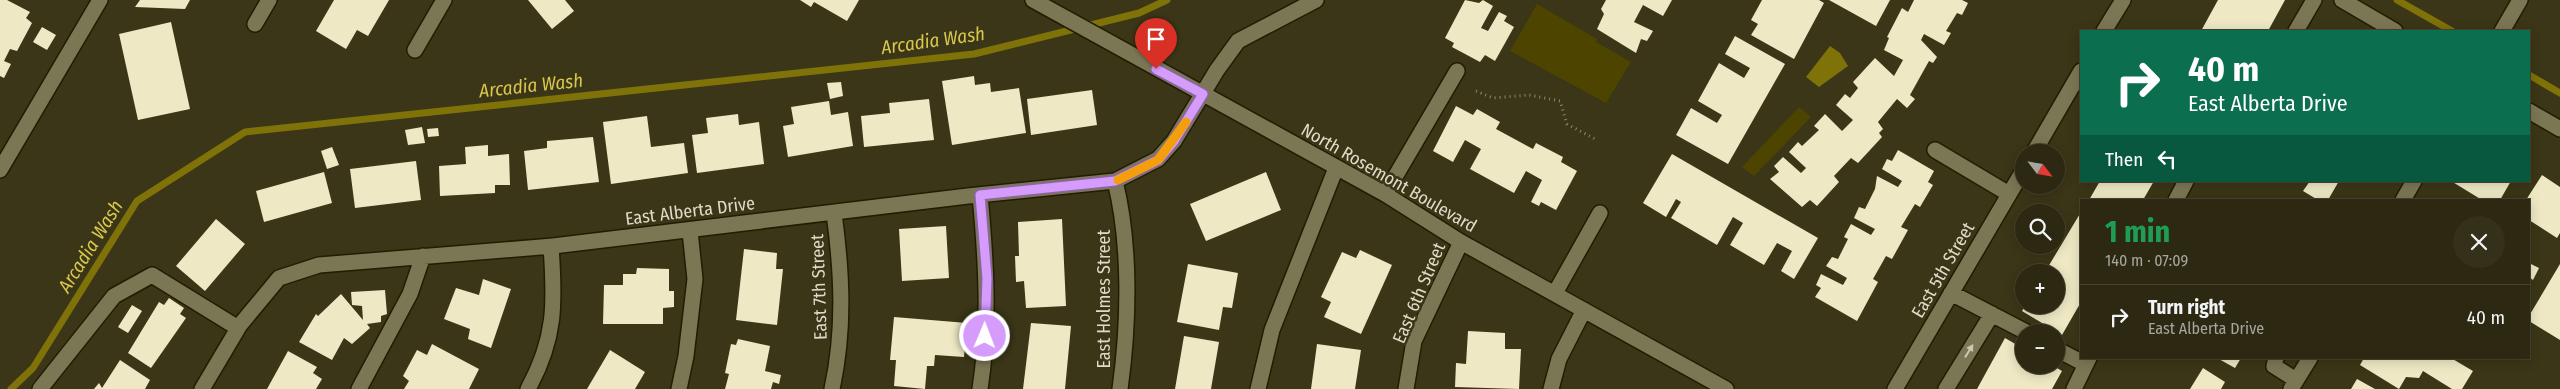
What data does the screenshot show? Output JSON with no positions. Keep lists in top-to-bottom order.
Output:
{
  "streets": {
    "street": [
      "North Rosemont Boulevard",
      "East Alberta Drive",
      "East 5th Street",
      "East 7th Street",
      "East 6th Street",
      "East Holmes Street"
    ]
  },
  "crossings": [
    ["North Rosemont Boulevard", "East Alberta Drive"],
    ["North Rosemont Boulevard", "East 6th Street"],
    ["East Alberta Drive", "East 7th Street"],
    ["East Alberta Drive", "East Holmes Street"]
  ],
  "water": ["Arcadia Wash"],
  "north": "bottom right",
  "page": {
    "turn": ["40 m", "East Alberta Drive"],
    "then": "Then",
    "map_buttons": ["+", "−"],
    "heading": ["1 min", "140 m · 07:09"],
    "list": [
      {
        "name": "Turn right",
        "note": "East Alberta Drive",
        "value": "40 m"
      }
    ]
  }
}
